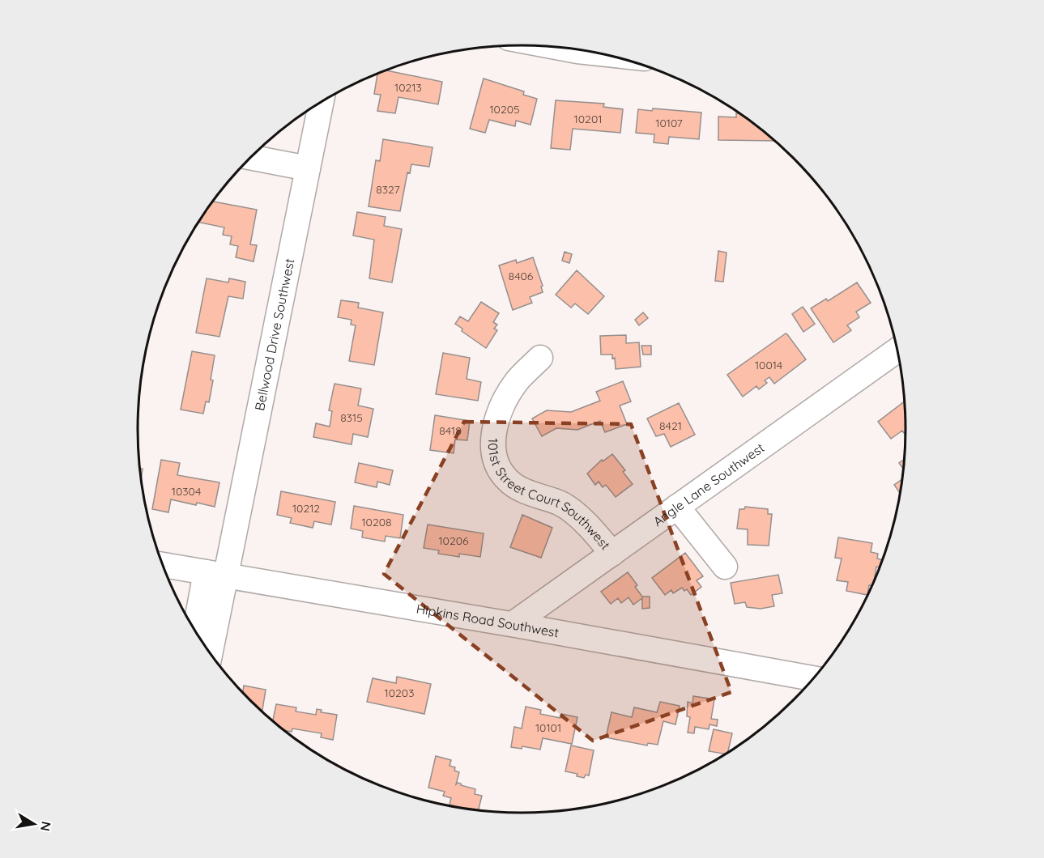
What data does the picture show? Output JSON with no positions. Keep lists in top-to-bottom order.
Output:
{
  "streets": {
    "street": [
      "Bellwood Drive Southwest",
      "Angle Lane Southwest",
      "101st Street Court Southwest",
      "Hipkins Road Southwest"
    ]
  },
  "crossings": [
    ["Bellwood Drive Southwest", "Hipkins Road Southwest"],
    ["Angle Lane Southwest", "101st Street Court Southwest"],
    ["Angle Lane Southwest", "Hipkins Road Southwest"]
  ],
  "house_numbers": [
    "10213",
    "10205",
    "10201",
    "10107",
    "8327",
    "8406",
    "10014",
    "8315",
    "8421",
    "8418",
    "10304",
    "10212",
    "10208",
    "10206",
    "10203",
    "10101"
  ],
  "north": "right"
}
